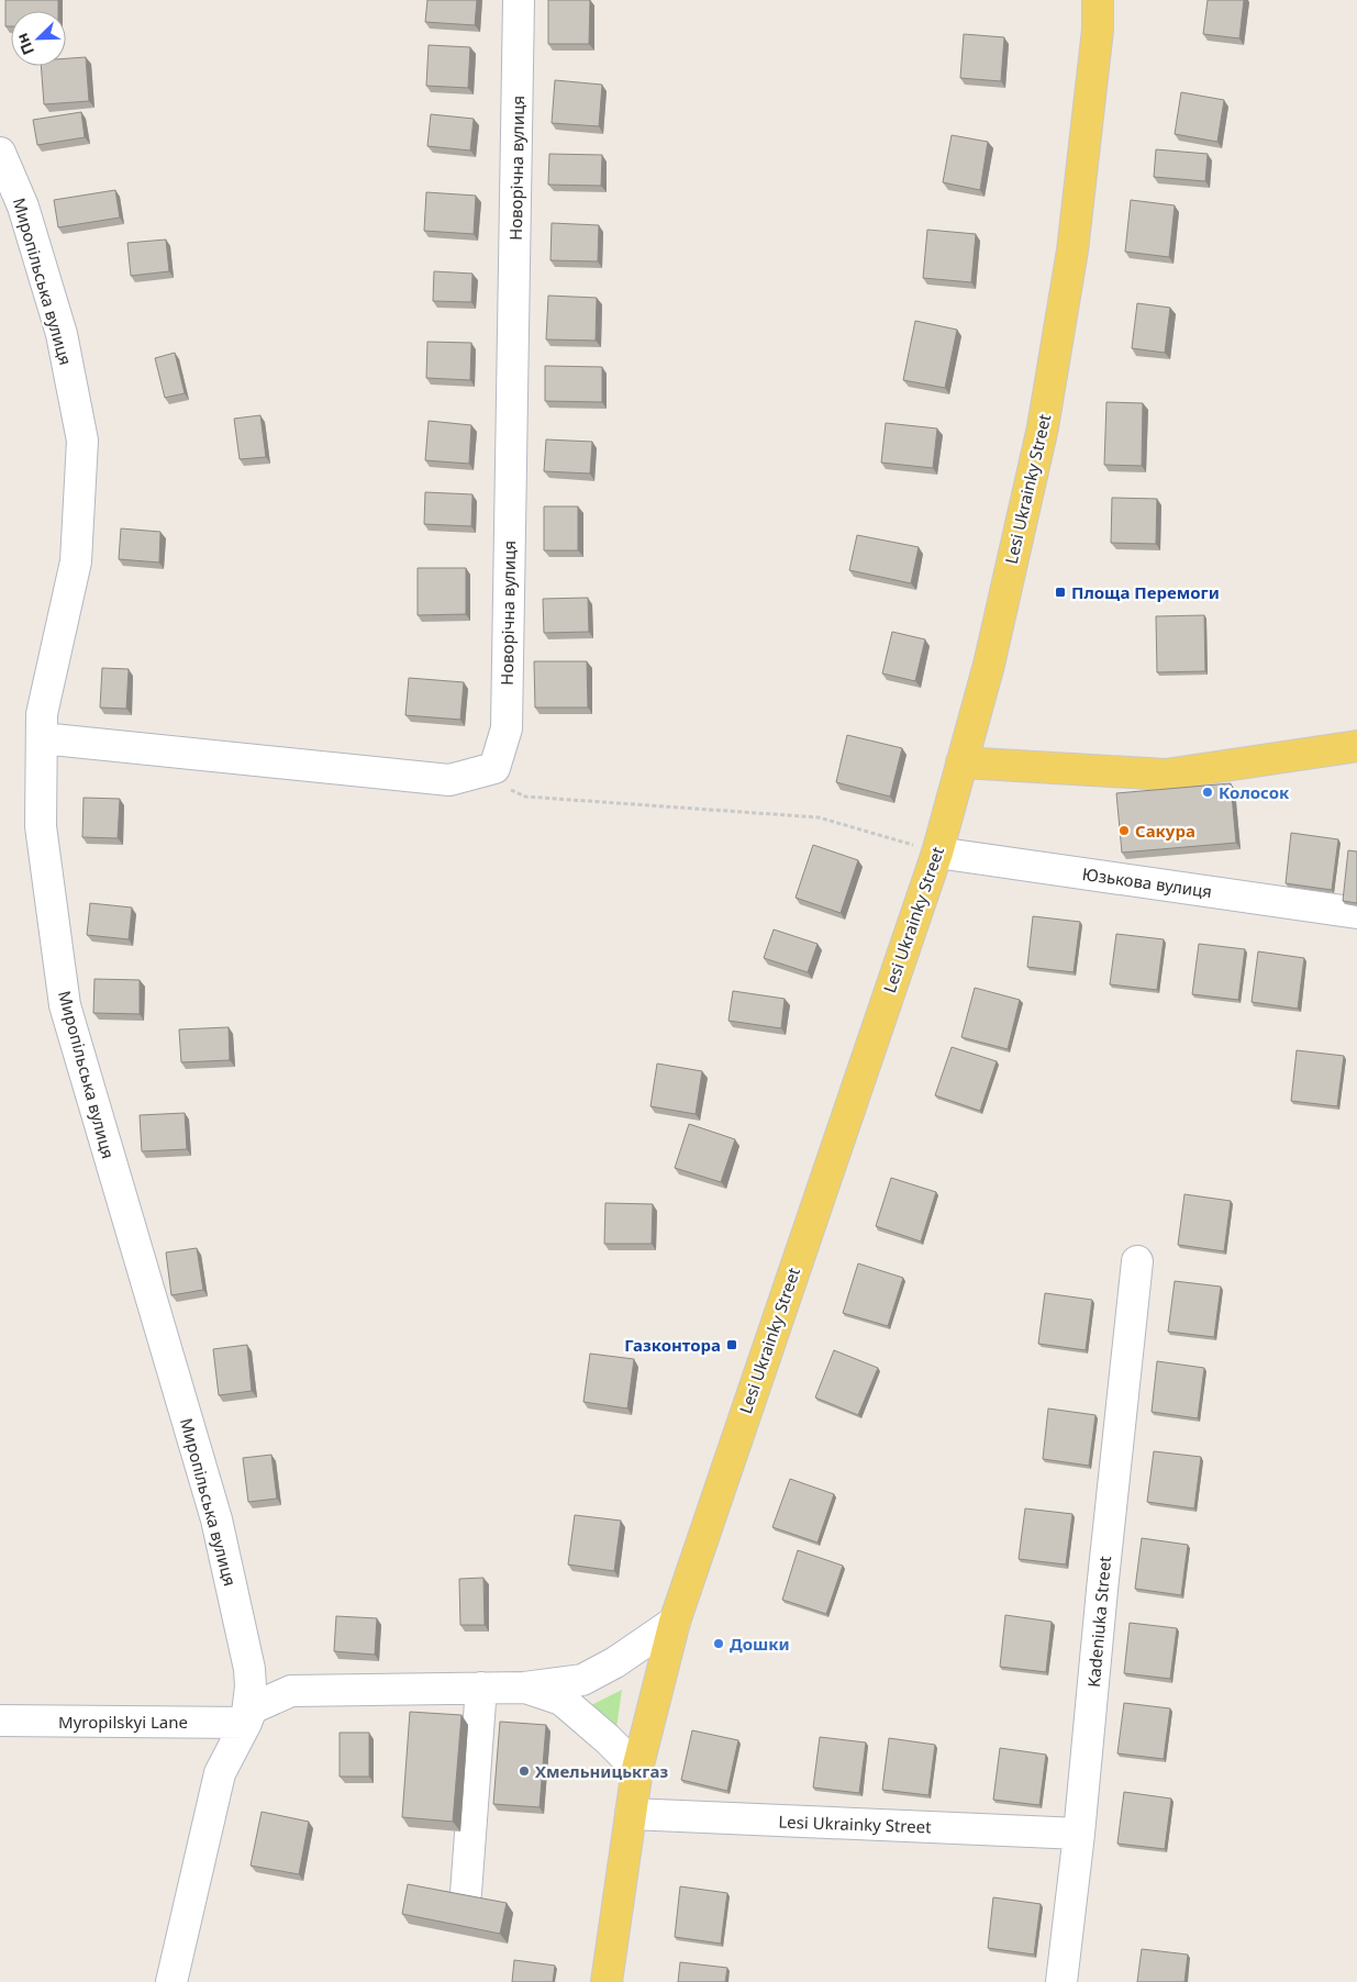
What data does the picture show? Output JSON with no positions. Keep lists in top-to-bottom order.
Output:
{
  "streets": {
    "main road": ["Lesi Ukrainky Street"],
    "street": [
      "Новорічна вулиця",
      "Миропільська вулиця",
      "Юзькова вулиця",
      "Kadeniuka Street",
      "Myropilskyi Lane"
    ]
  },
  "crossings": [
    ["Миропільська вулиця", "Myropilskyi Lane"],
    ["Lesi Ukrainky Street", "Юзькова вулиця"],
    ["Lesi Ukrainky Street", "Kadeniuka Street"]
  ],
  "places": {
    "transit": ["Площа Перемоги", "Газконтора"],
    "other": [
      "Колосок",
      "Сакура",
      "Дошки",
      "Хмельницькгаз"
    ]
  },
  "north": "bottom left"
}
